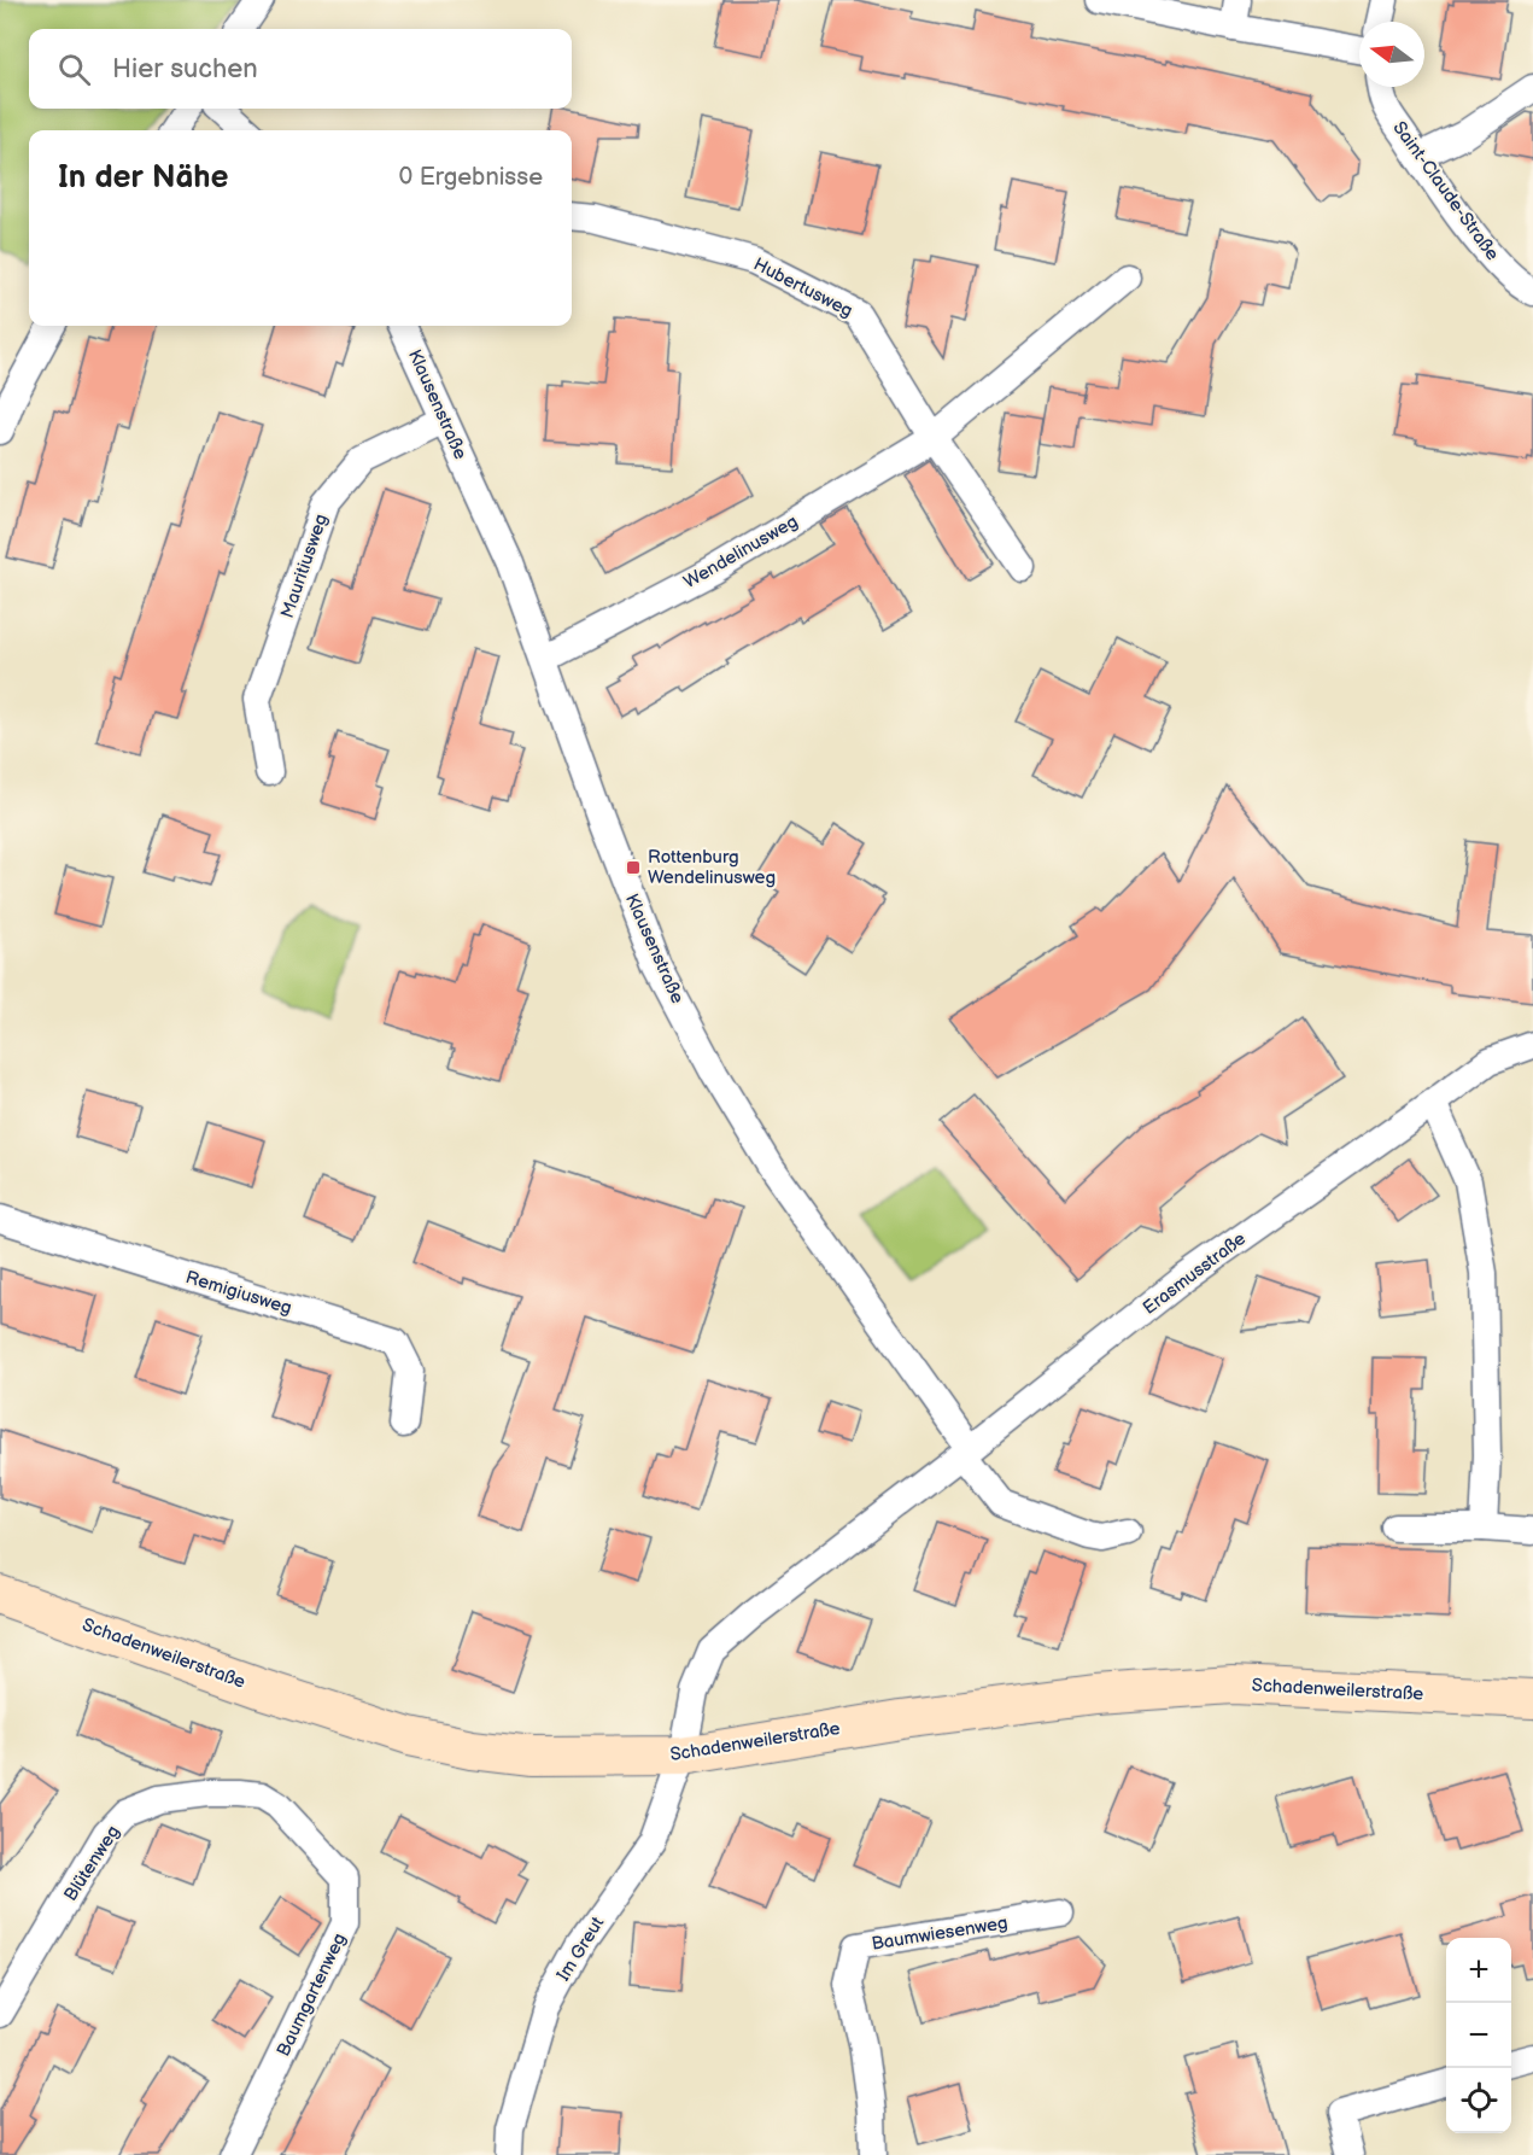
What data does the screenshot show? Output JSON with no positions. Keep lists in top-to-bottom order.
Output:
{
  "streets": {
    "street": [
      "Saint-Claude-Straße",
      "Hubertusweg",
      "Klausenstraße",
      "Wendelinusweg",
      "Mauritiusweg",
      "Erasmusstraße",
      "Remigiusweg",
      "Schadenweilerstraße",
      "Blütenweg",
      "Baumwiesenweg",
      "Im Greut",
      "Baumgartenweg"
    ]
  },
  "crossings": [
    ["Hubertusweg", "Wendelinusweg"],
    ["Klausenstraße", "Wendelinusweg"],
    ["Klausenstraße", "Mauritiusweg"],
    ["Klausenstraße", "Erasmusstraße"],
    ["Erasmusstraße", "Schadenweilerstraße"],
    ["Erasmusstraße", "Im Greut"],
    ["Schadenweilerstraße", "Im Greut"],
    ["Blütenweg", "Baumgartenweg"]
  ],
  "places": {
    "transit": ["Rottenburg Wendelinusweg"]
  },
  "north": "left",
  "page": {
    "search": "Hier suchen",
    "heading": ["In der Nähe", "0 Ergebnisse"],
    "map_buttons": ["+", "−"]
  }
}
